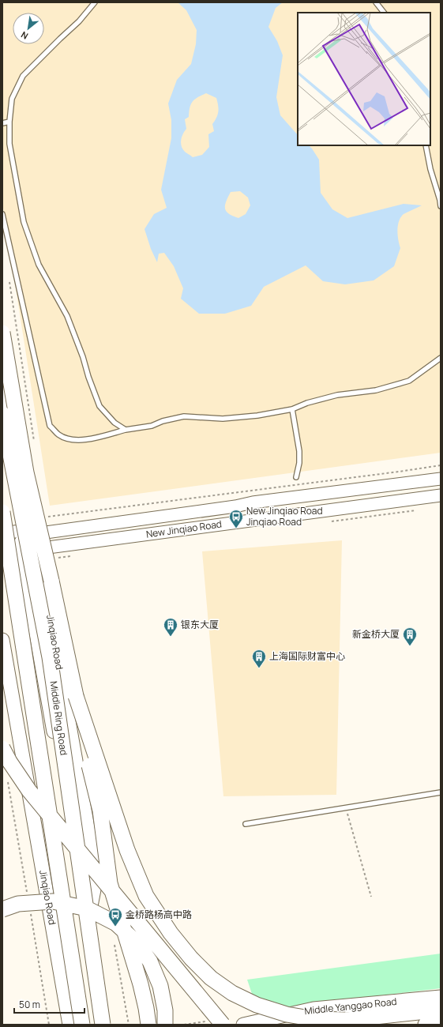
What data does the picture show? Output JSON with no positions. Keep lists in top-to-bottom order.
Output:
{
  "streets": {
    "highway": ["Middle Ring Road"],
    "main road": ["Jinqiao Road", "Middle Yanggao Road"],
    "street": ["New Jinqiao Road"]
  },
  "crossings": [
    ["New Jinqiao Road", "Jinqiao Road"]
  ],
  "places": {
    "bus stop": ["New Jinqiao Road Jinqiao Road", "金桥路杨高中路"],
    "building": ["银东大厦", "新金桥大厦", "上海国际财富中心"]
  },
  "scale_bar": "50 m",
  "north": "bottom left"
}
